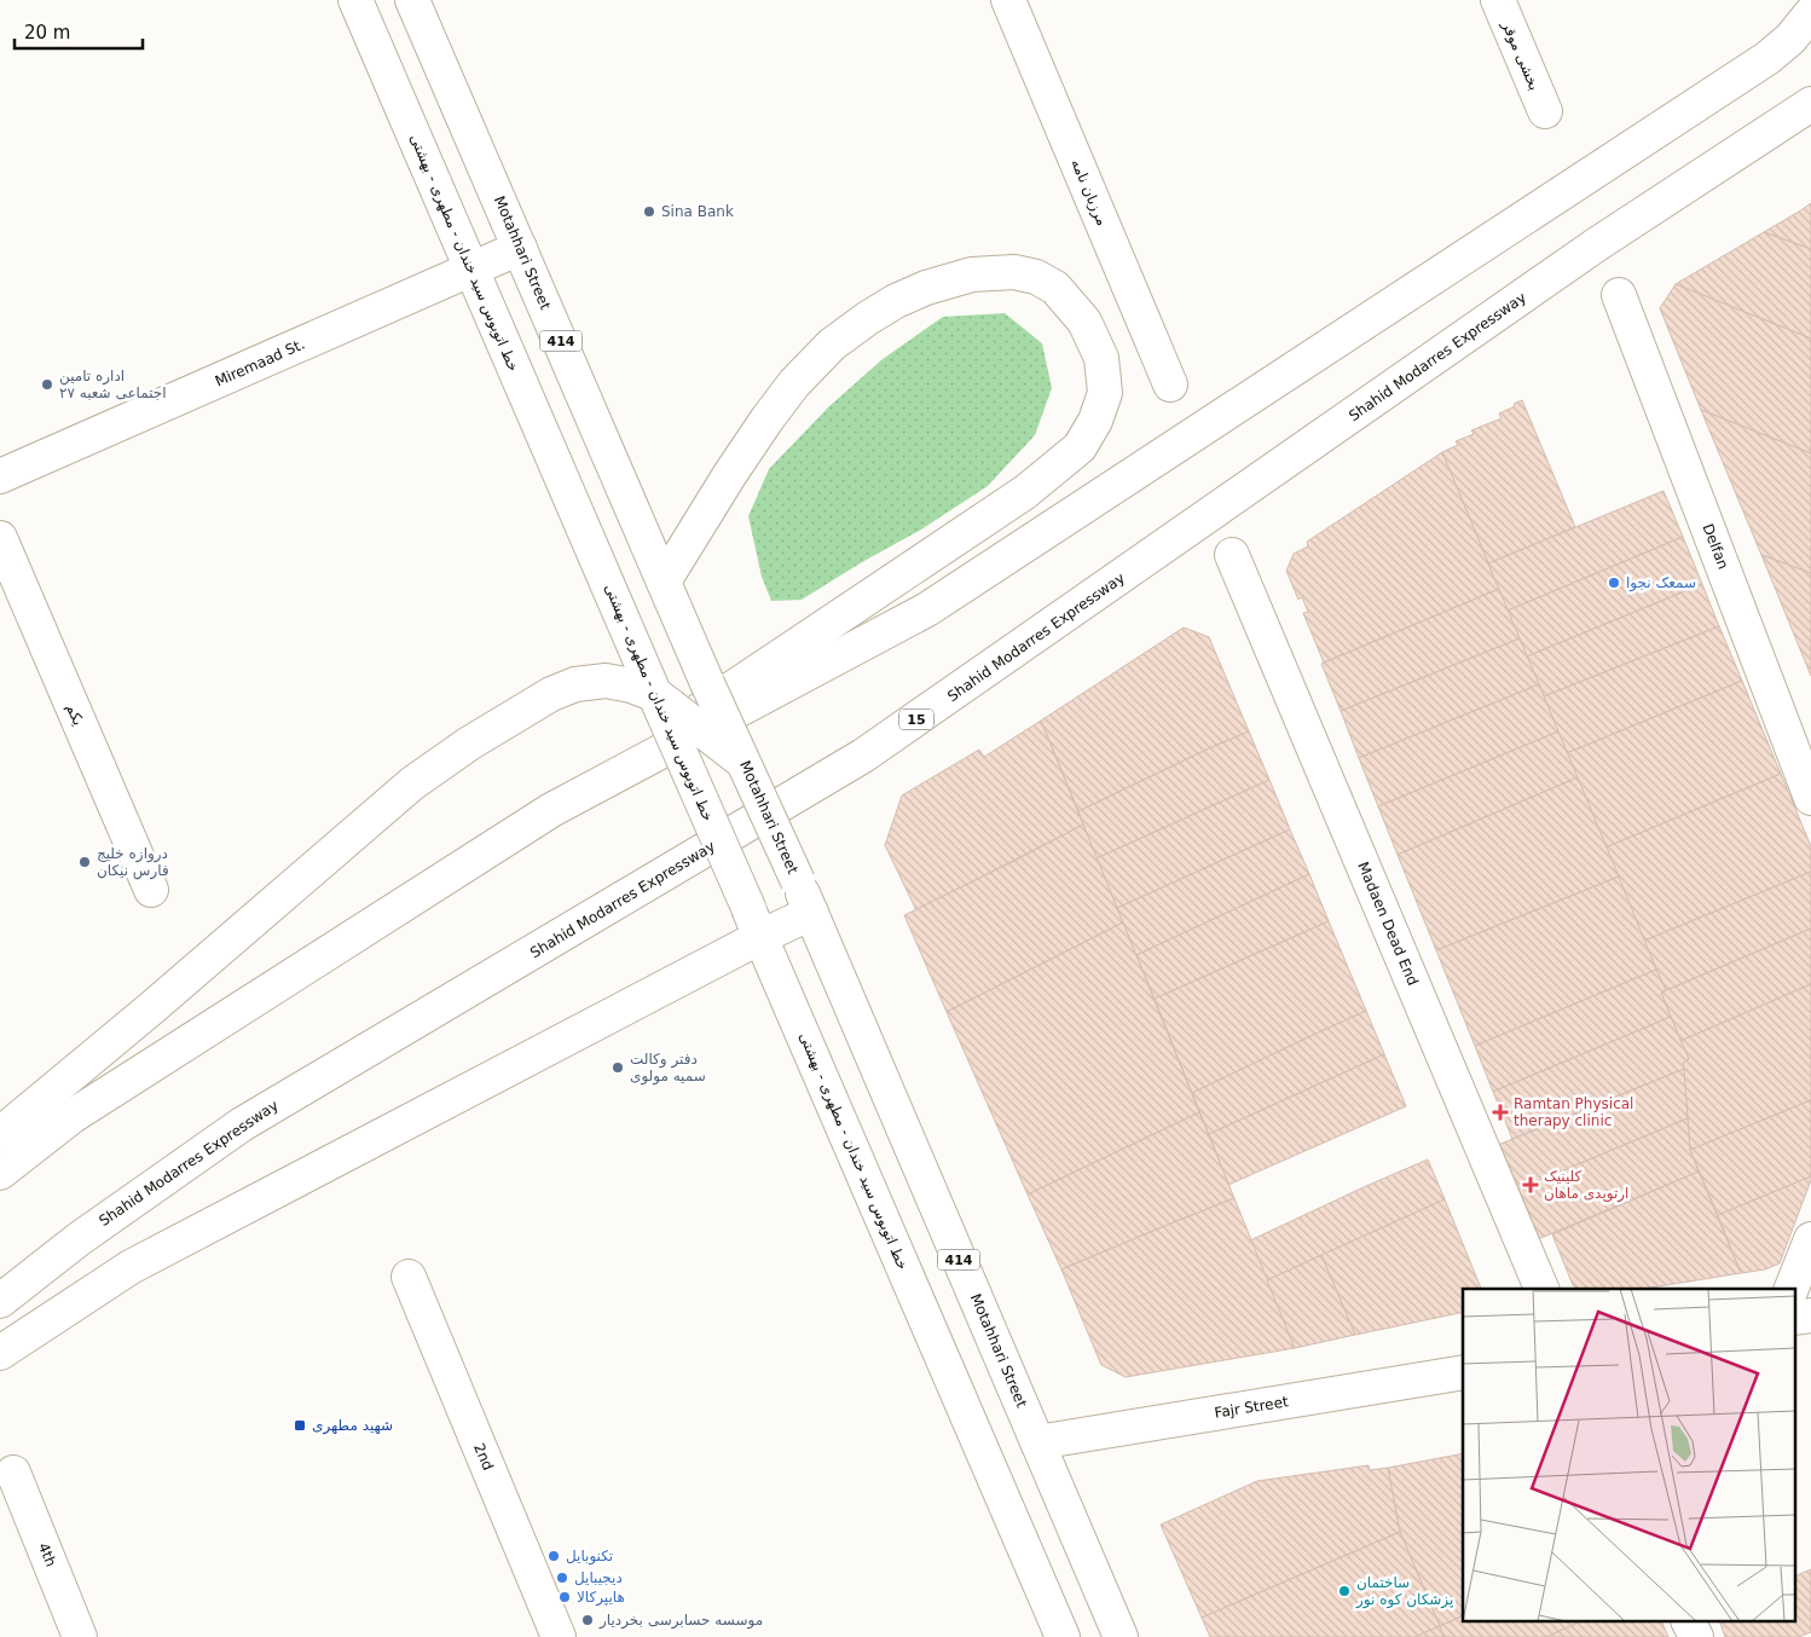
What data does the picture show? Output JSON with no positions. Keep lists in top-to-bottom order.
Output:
{
  "streets": {
    "main road": [
      "بخشی موقر",
      "مرزبان نامه",
      "خط اتوبوس سید خندان - مطهری - بهشتی",
      "Motahhari Street",
      "414",
      "Shahid Modarres Expressway",
      "Miremaad St.",
      "Delfan",
      "یکم",
      "15",
      "Madaen Dead End",
      "Fajr Street",
      "2nd",
      "4th"
    ]
  },
  "crossings": [
    ["خط اتوبوس سید خندان - مطهری - بهشتی", "Miremaad St."],
    ["Motahhari Street", "Miremaad St."],
    ["Motahhari Street", "Fajr Street"]
  ],
  "places": {
    "other": [
      "Sina Bank",
      "اداره تامین اجتماعی شعبه ۲۷",
      "سمعک نجوا",
      "دروازه خلیج فارس نیکان",
      "دفتر وکالت سمیه مولوی",
      "تکنوبایل",
      "دیجیبایل",
      "ساختمان پزشکان کوه نور",
      "هایپرکالا",
      "موسسه حسابرسی بخردیار"
    ],
    "health": ["Ramtan Physical therapy clinic", "کلینیک ارتوپدی ماهان"],
    "transit": ["شهید مطهری"]
  },
  "scale_bar": "20 m"
}
